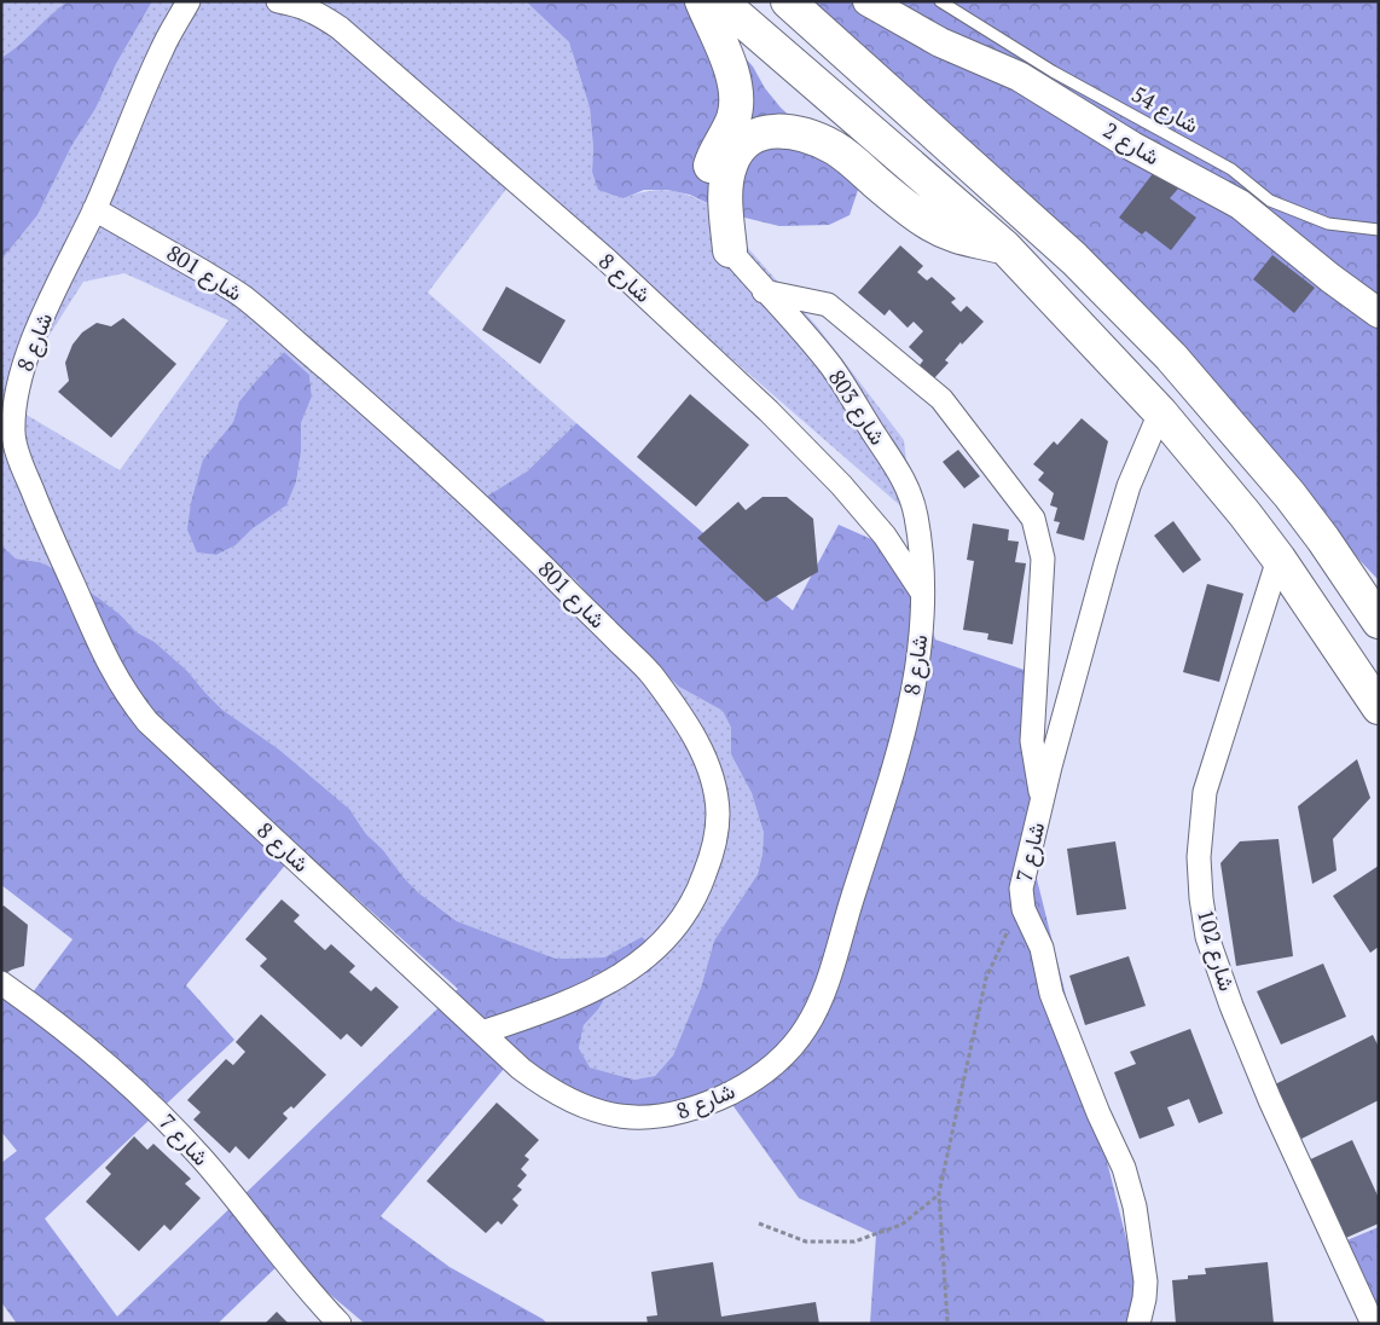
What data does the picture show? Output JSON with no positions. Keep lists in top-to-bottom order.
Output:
{
  "streets": {
    "street": [
      "شارع 2",
      "شارع 801",
      "شارع 8",
      "شارع 803",
      "شارع 7",
      "شارع 102"
    ],
    "lane": ["شارع 54"]
  },
  "crossings": [
    ["شارع 801", "شارع 8"],
    ["شارع 8", "شارع 803"]
  ]
}
